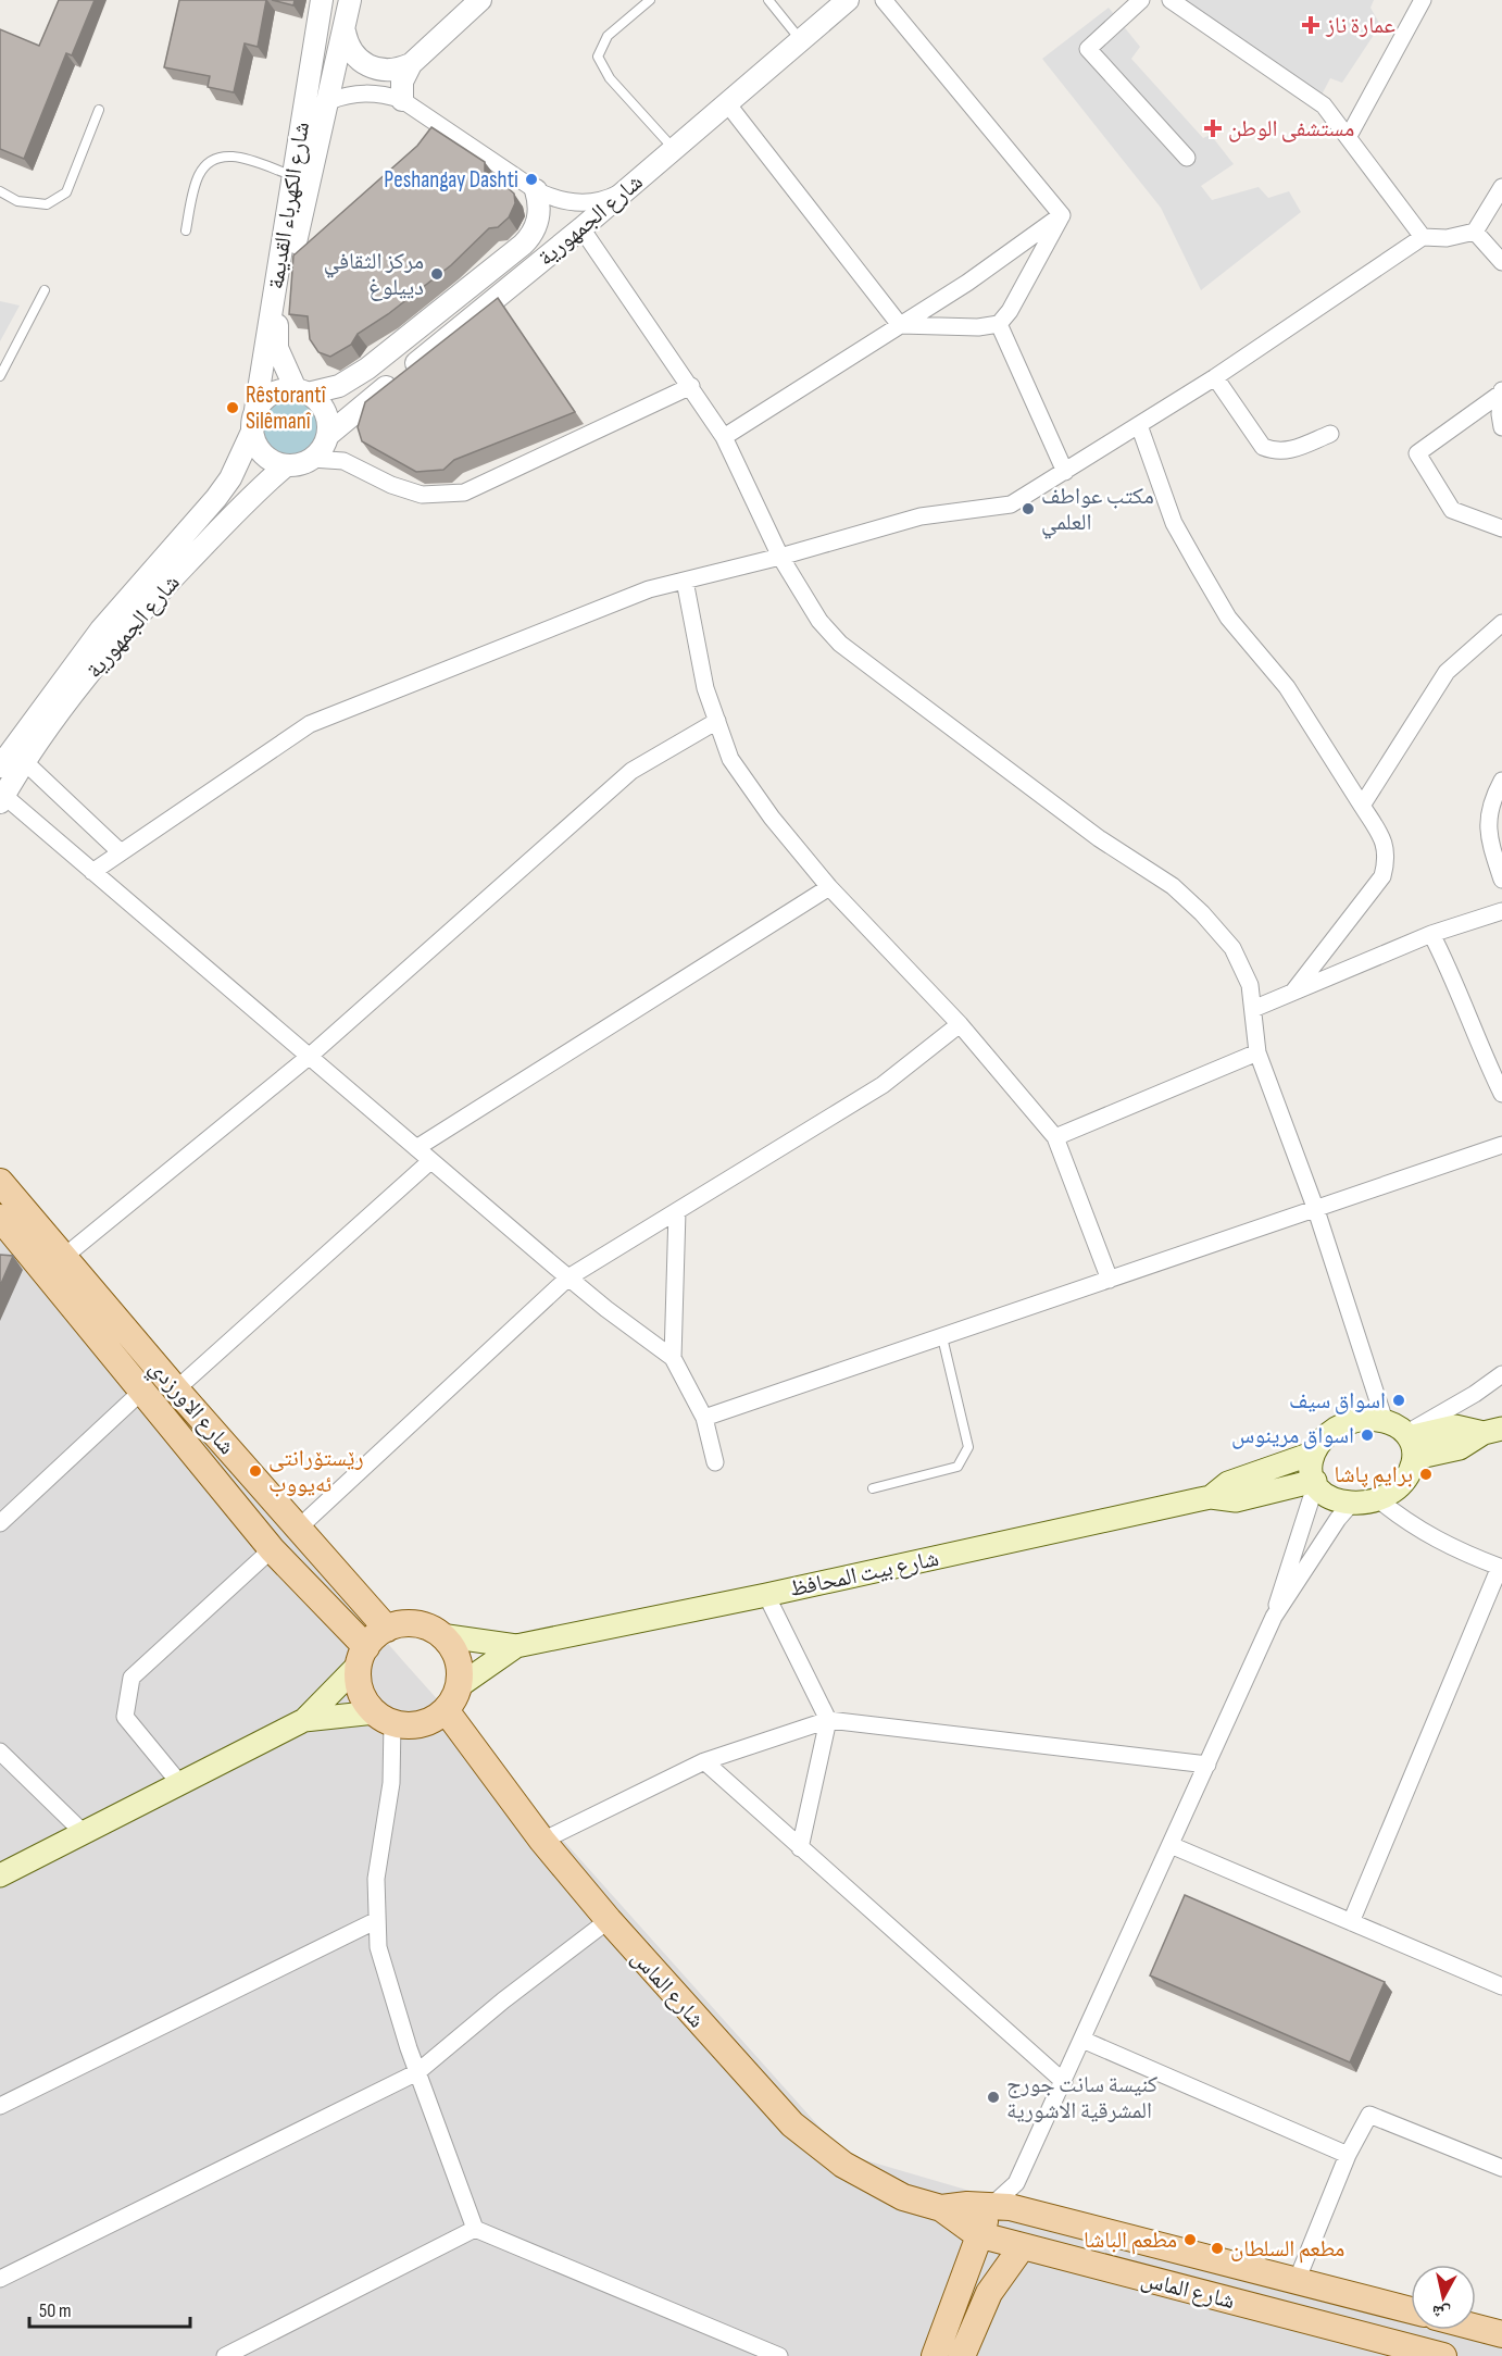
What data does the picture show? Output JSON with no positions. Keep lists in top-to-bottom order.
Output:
{
  "streets": {
    "main road": ["شارع الاورزدي", "شارع بيت المحافظ", "شارع الماس"],
    "street": ["شارع الكهرباء القديمة", "شارع الجمهورية"]
  },
  "crossings": [
    ["شارع الكهرباء القديمة", "شارع الجمهورية"],
    ["شارع الاورزدي", "شارع بيت المحافظ"],
    ["شارع الاورزدي", "شارع الماس"],
    ["شارع بيت المحافظ", "شارع الماس"]
  ],
  "places": {
    "health": ["عمارة ناز", "مستشفى الوطن"],
    "other": [
      "Peshangay Dashti",
      "مركز الثقافي دييلوغ",
      "Rêstorantî Silêmanî",
      "مكتب عواطف العلمي",
      "اسواق سيف",
      "اسواق مرينوس",
      "رێستۆرانتی ئەیووب",
      "برایم پاشا",
      "كنيسة سانت جورج المشرقية الاشورية",
      "مطعم الباشا",
      "مطعم السلطان"
    ]
  },
  "scale_bar": "50 m",
  "north": "bottom"
}
